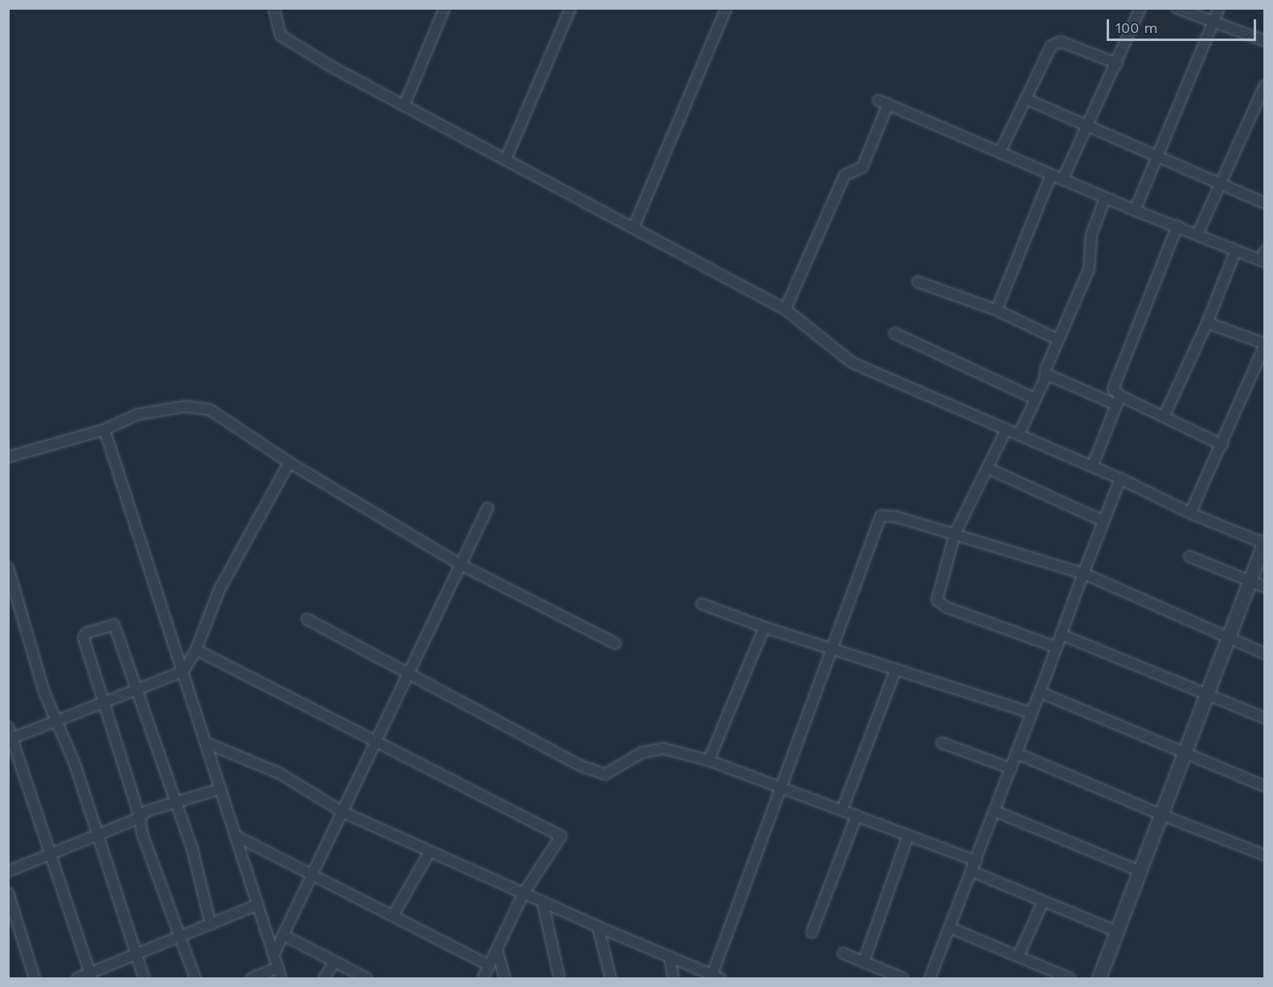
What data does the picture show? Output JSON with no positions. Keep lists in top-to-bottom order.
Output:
{
  "scale_bar": "100 m"
}
